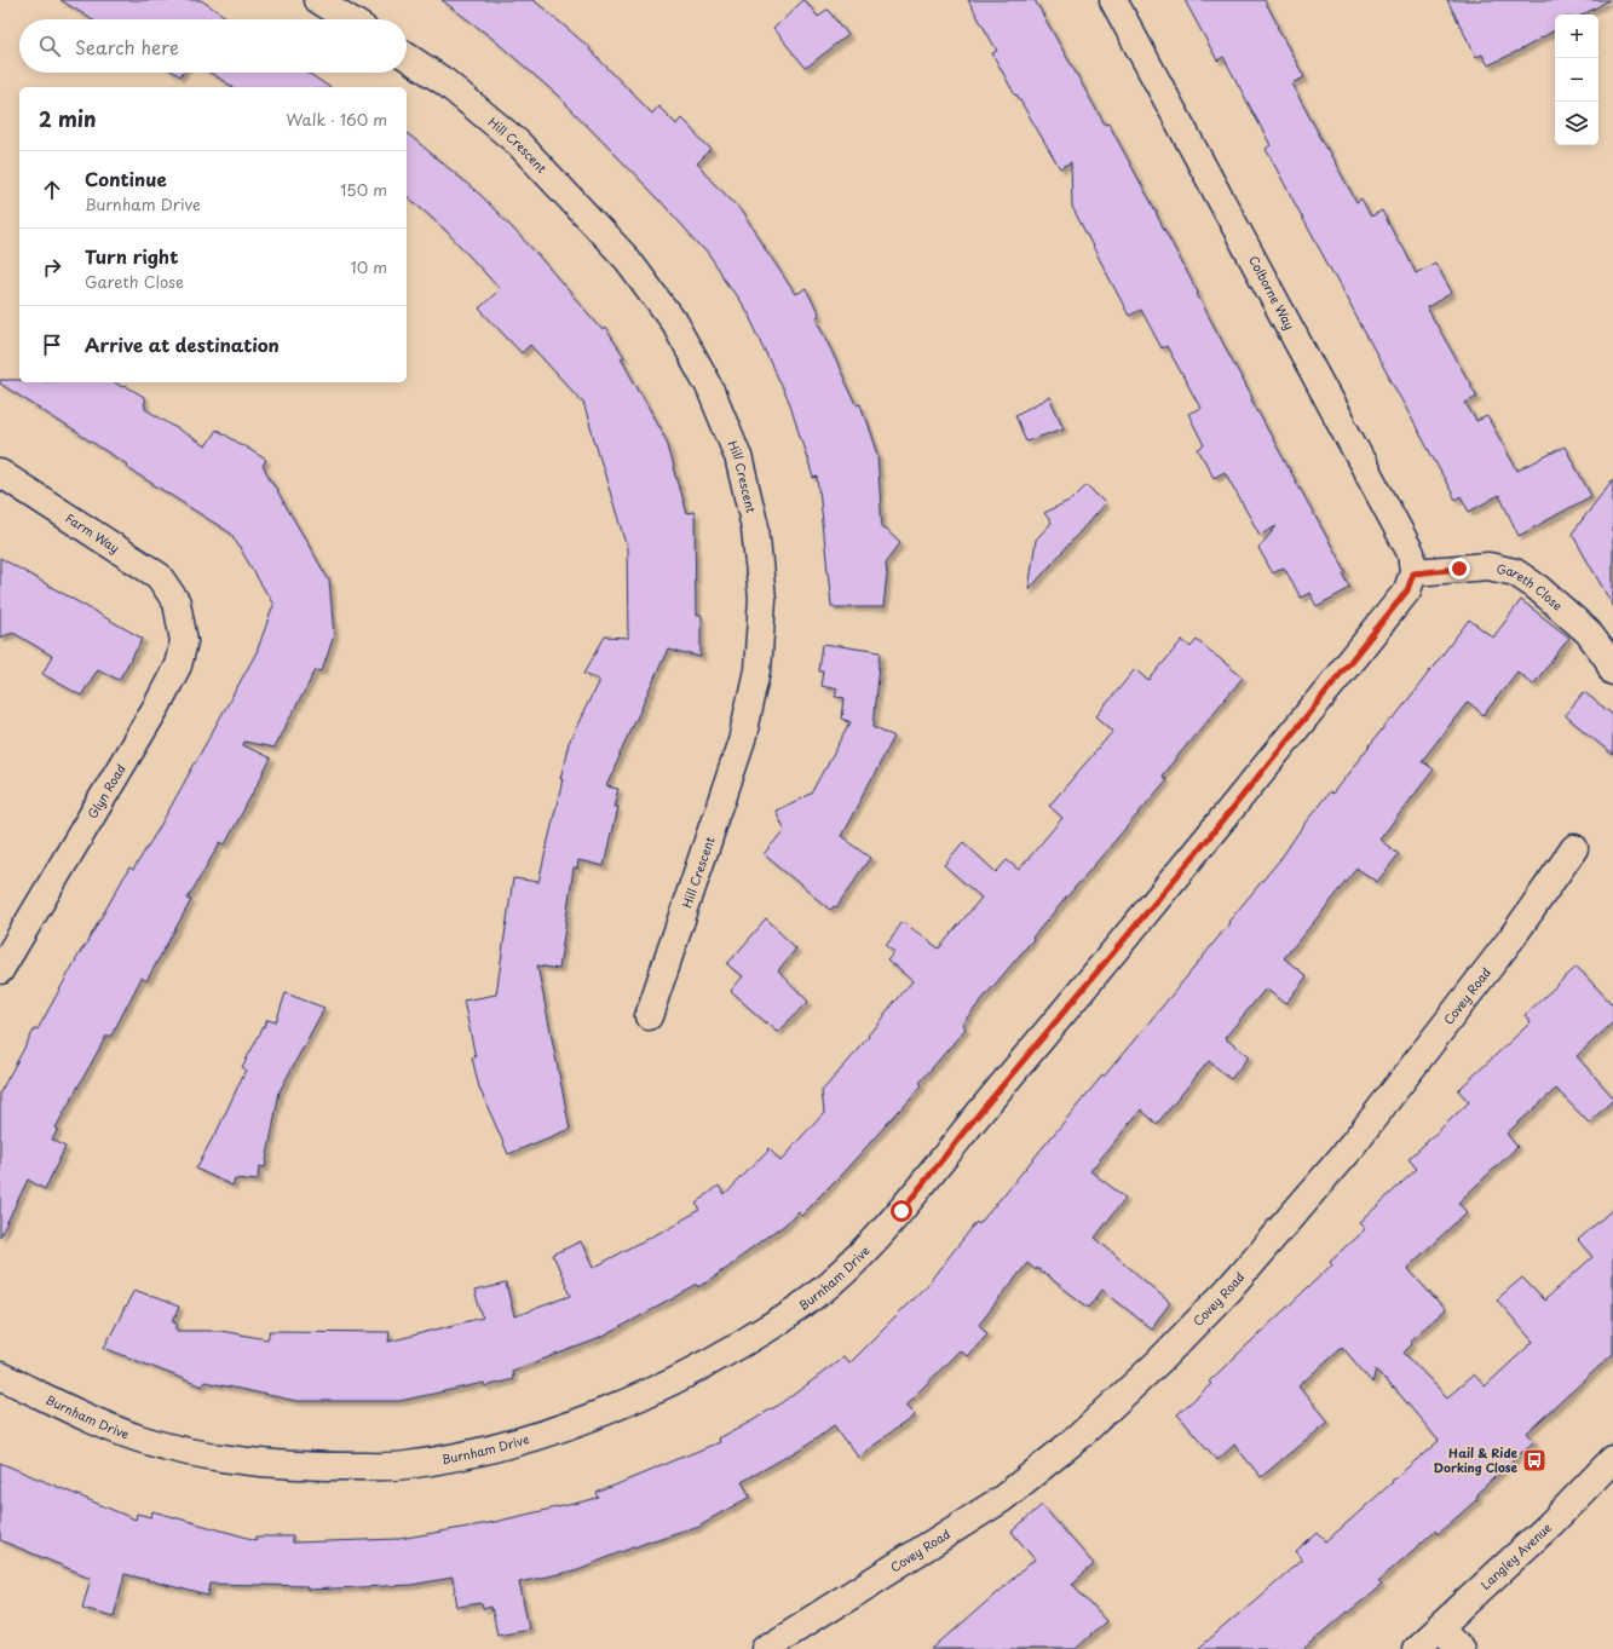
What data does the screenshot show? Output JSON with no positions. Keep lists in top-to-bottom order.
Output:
{
  "streets": {
    "street": [
      "Hill Crescent",
      "Colborne Way",
      "Farm Way",
      "Gareth Close",
      "Glyn Road",
      "Covey Road",
      "Burnham Drive",
      "Langley Avenue"
    ]
  },
  "crossings": [
    ["Colborne Way", "Gareth Close"],
    ["Colborne Way", "Burnham Drive"],
    ["Farm Way", "Glyn Road"],
    ["Gareth Close", "Burnham Drive"]
  ],
  "places": {
    "bus stop": ["Hail & Ride Dorking Close"]
  },
  "page": {
    "map_buttons": ["+", "−"],
    "search": "Search here",
    "heading": ["2 min", "Walk · 160 m"],
    "list": [
      ["Continue", "Burnham Drive", "150 m"],
      ["Turn right", "Gareth Close", "10 m"],
      "Arrive at destination"
    ]
  }
}
